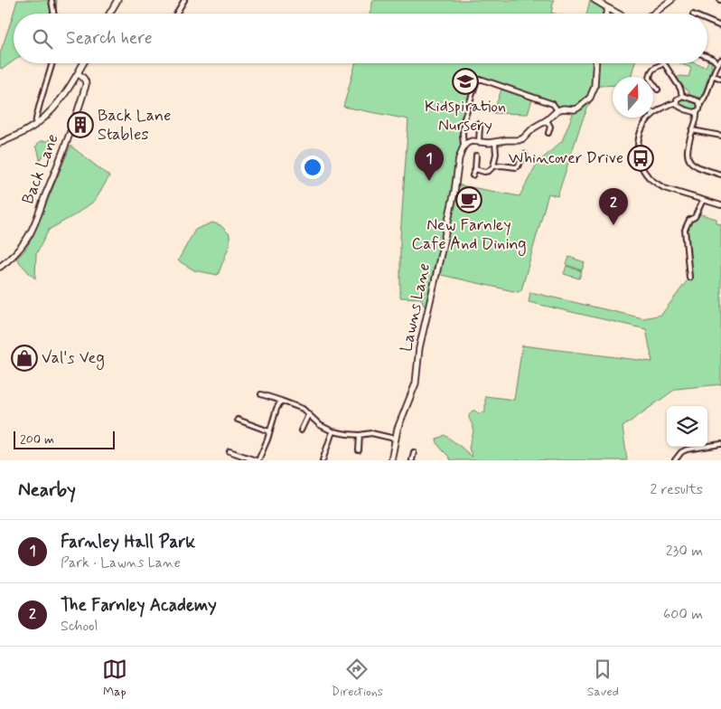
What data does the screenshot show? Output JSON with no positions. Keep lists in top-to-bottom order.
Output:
{
  "streets": {
    "street": ["Back Lane", "Lawns Lane"]
  },
  "places": {
    "school or university": ["Kidspiration Nursery"],
    "building": ["Back Lane Stables"],
    "bus stop": ["Whincover Drive"],
    "cafe": ["New Farnley Cafe And Dining"],
    "shop": ["Val's Veg"]
  },
  "scale_bar": "200 m",
  "north": "top",
  "page": {
    "search": "Search here",
    "pins": ["1", "2"],
    "scale": "200 m",
    "heading": ["Nearby", "2 results"],
    "list": [
      {
        "mark": "1",
        "name": "Farnley Hall Park",
        "note": "Park · Lawns Lane",
        "value": "230 m"
      },
      {
        "mark": "2",
        "name": "The Farnley Academy",
        "note": "School",
        "value": "600 m"
      }
    ],
    "nav": ["Map", "Directions", "Saved"]
  }
}
